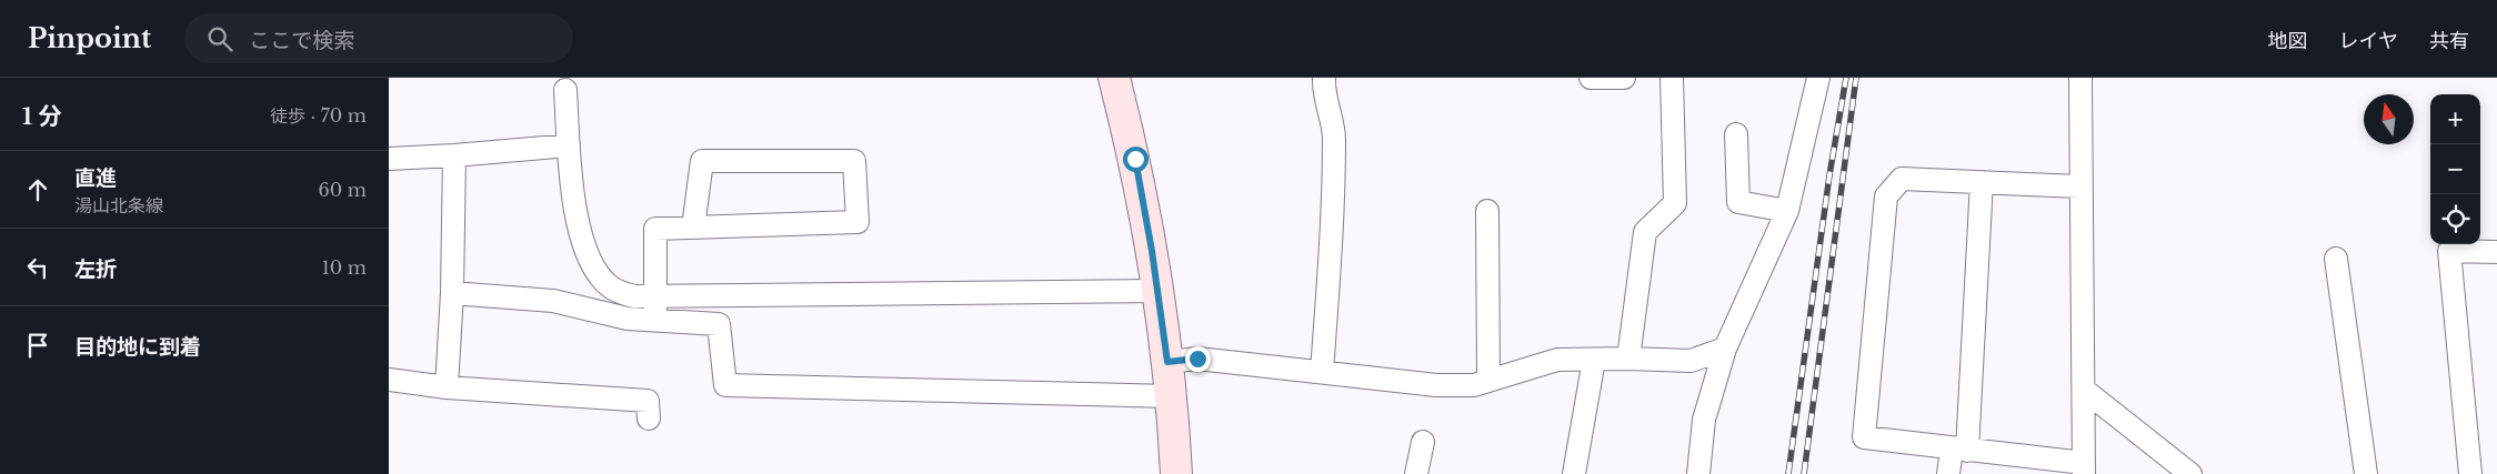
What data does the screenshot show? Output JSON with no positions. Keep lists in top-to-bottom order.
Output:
{
  "north": "top",
  "page": {
    "header": "Pinpoint",
    "search": "ここで検索",
    "nav": ["地図", "レイヤ", "共有"],
    "heading": ["1 分", "徒歩 · 70 m"],
    "map_buttons": ["+", "−"],
    "list": [
      ["直進", "湯山北条線", "60 m"],
      ["左折", "10 m"],
      "目的地に到着"
    ]
  }
}
